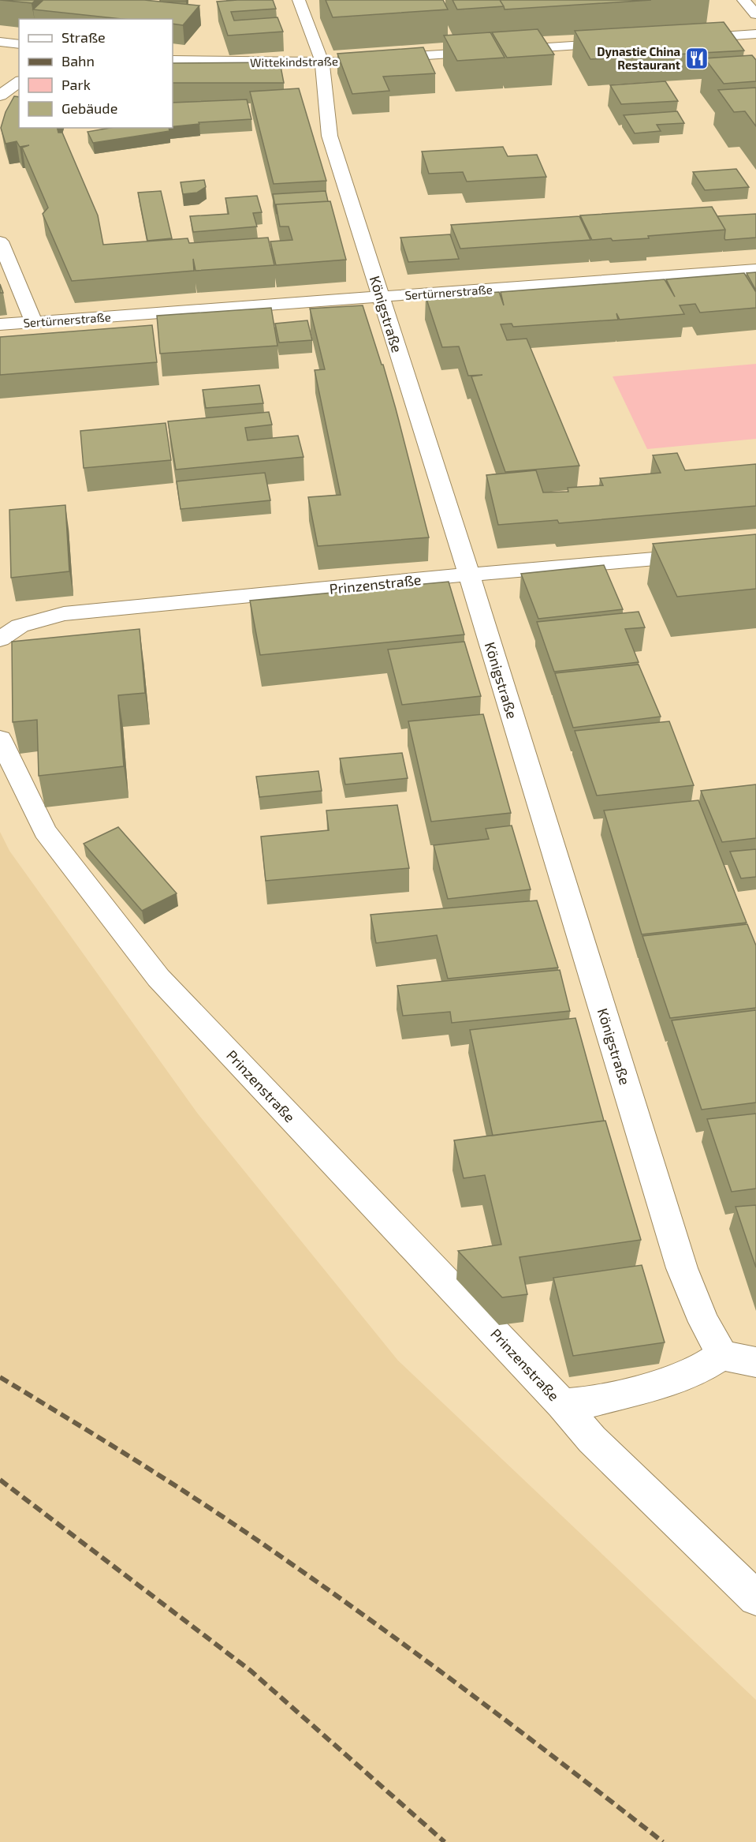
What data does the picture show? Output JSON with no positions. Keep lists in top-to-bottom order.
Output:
{
  "streets": {
    "street": [
      "Wittekindstraße",
      "Sertürnerstraße",
      "Königstraße",
      "Prinzenstraße"
    ]
  },
  "crossings": [
    ["Wittekindstraße", "Königstraße"],
    ["Sertürnerstraße", "Königstraße"],
    ["Königstraße", "Prinzenstraße"]
  ],
  "places": {
    "restaurant": ["Dynastie China Restaurant"]
  },
  "legend": [
    "Straße",
    "Bahn",
    "Park",
    "Gebäude"
  ]
}
